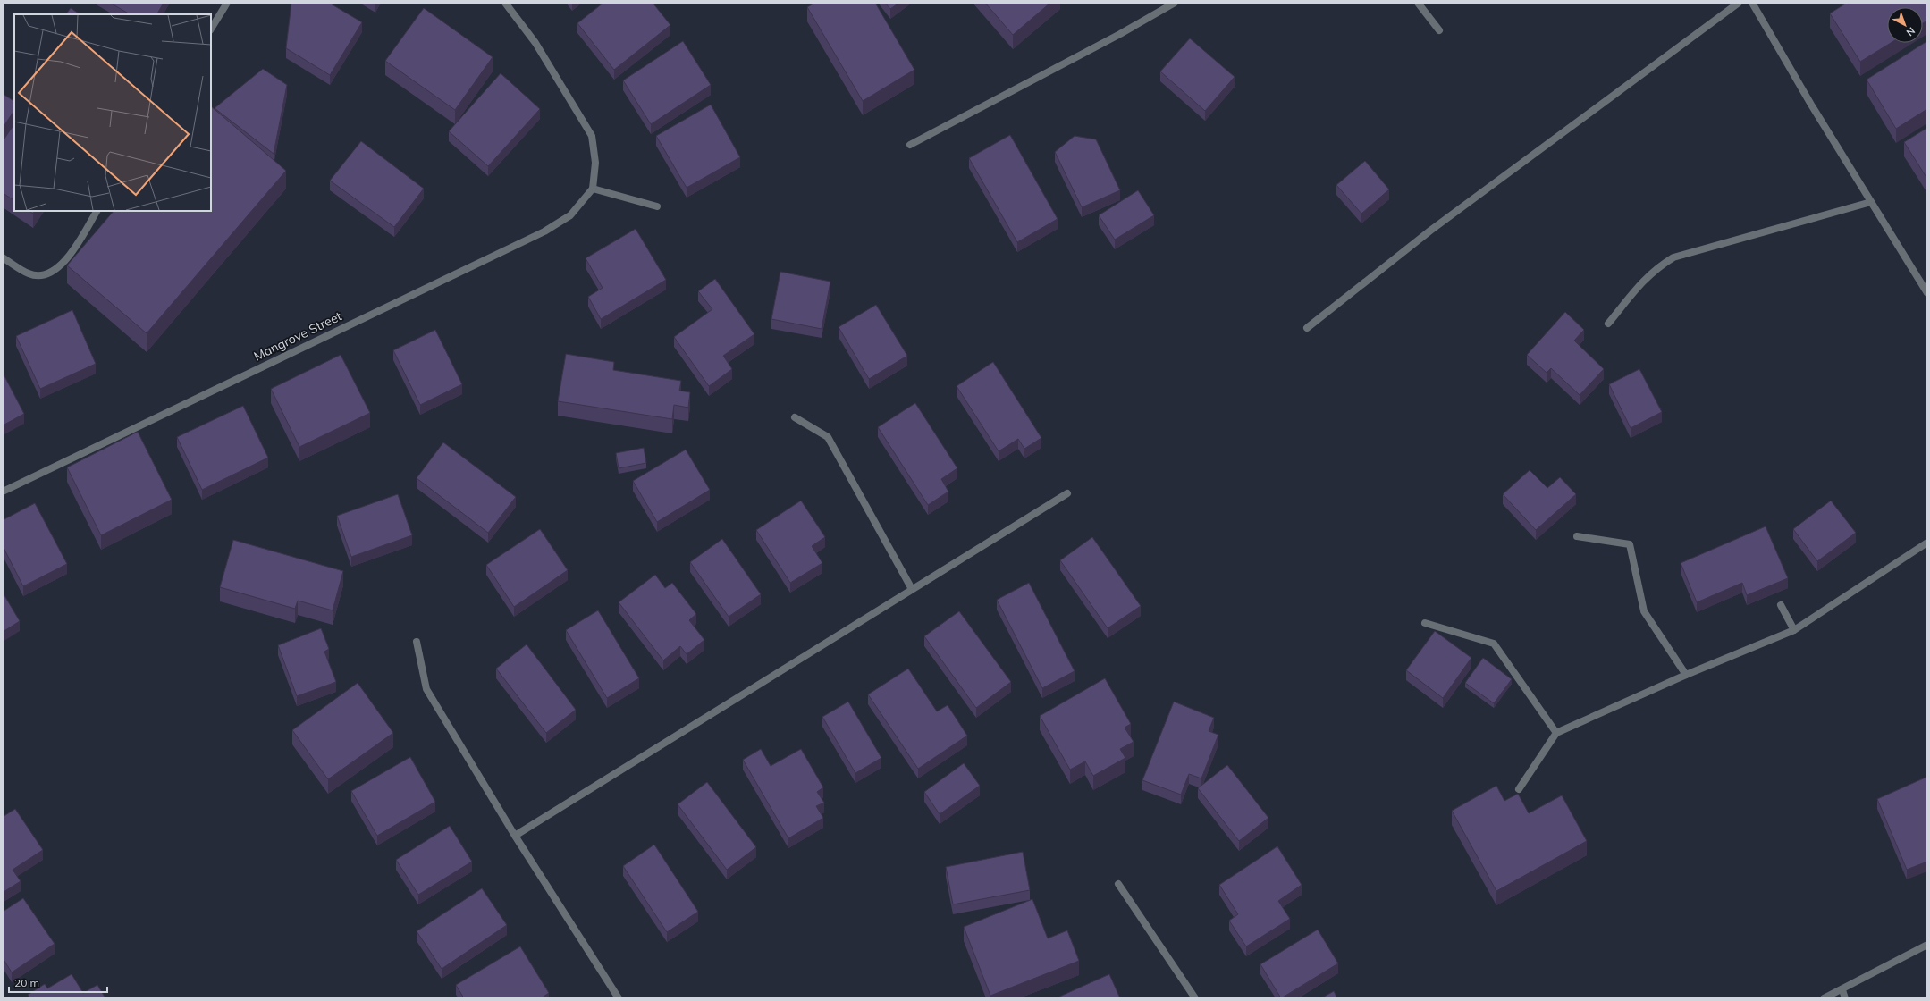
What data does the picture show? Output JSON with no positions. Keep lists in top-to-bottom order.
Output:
{
  "streets": {
    "street": ["Mangrove Street"]
  },
  "scale_bar": "20 m",
  "north": "bottom right"
}
